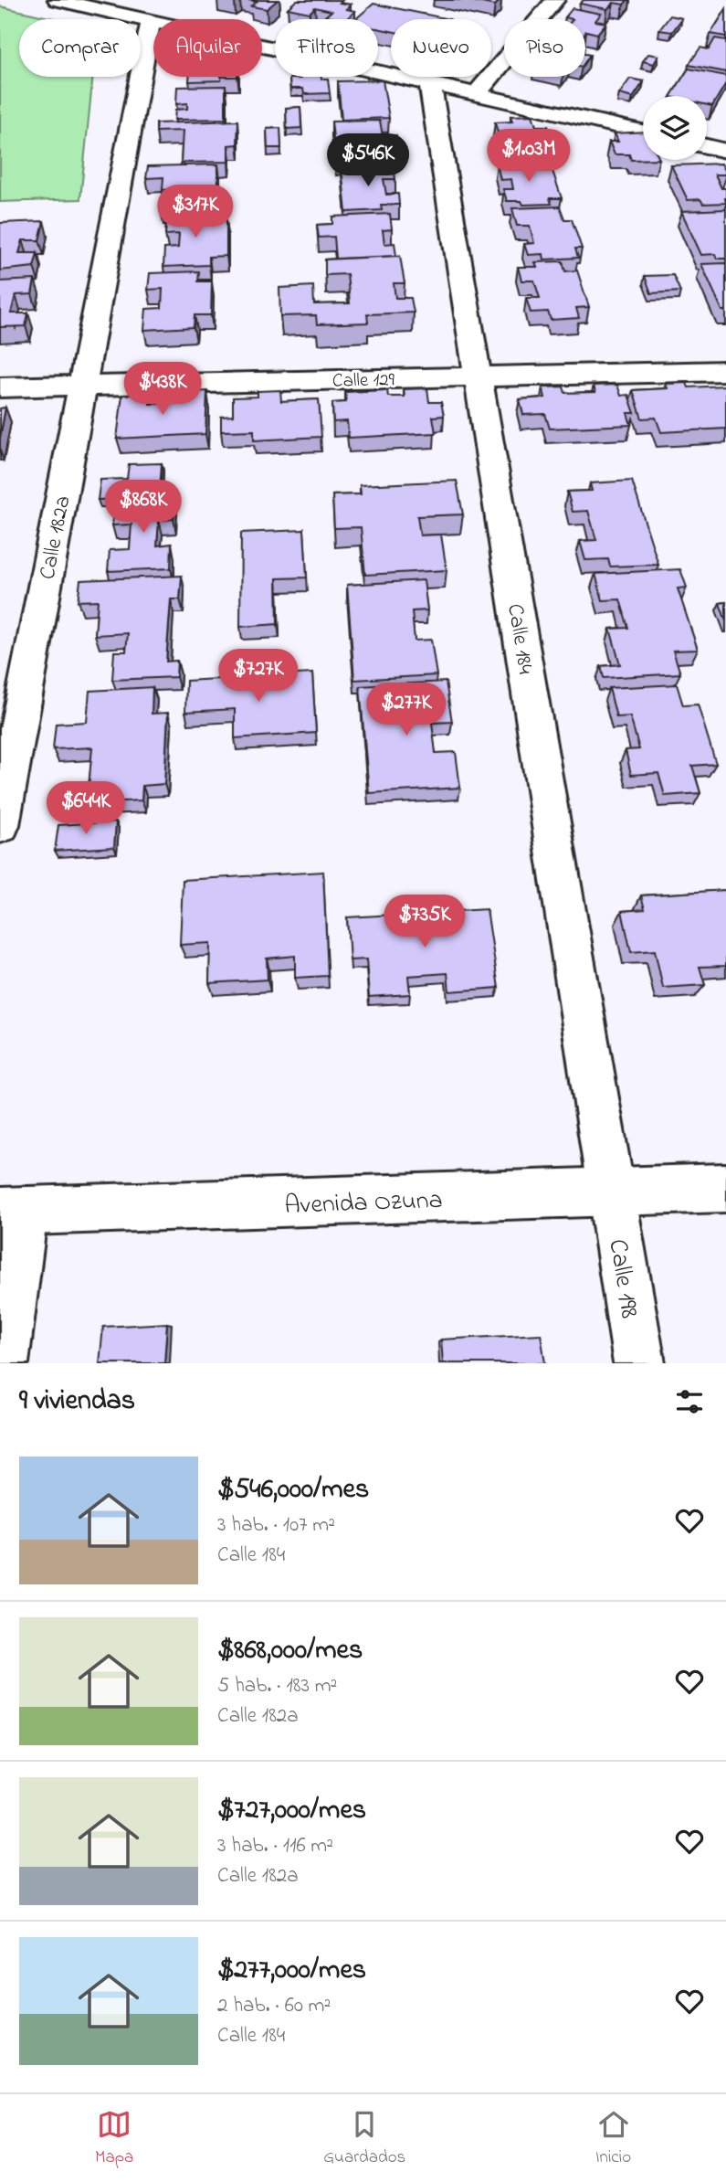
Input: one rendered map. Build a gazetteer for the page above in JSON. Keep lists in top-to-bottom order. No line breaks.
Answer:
{"streets":{"street":["Calle 129","Calle 182a","Calle 184","Avenida Ozuna","Calle 198"]},"crossings":[["Calle 129","Calle 182a"],["Calle 129","Calle 184"],["Calle 184","Avenida Ozuna"],["Calle 184","Calle 198"],["Avenida Ozuna","Calle 198"]],"page":{"chip":["Comprar","Alquilar","Filtros","Nuevo","Piso"],"price":["$1.03M","$546K","$317K","$438K","$868K","$727K","$277K","$644K","$735K"],"heading":"9 viviendas","list":[{"name":"$546,000/mes","note":"3 hab. · 107 m² · Calle 184"},{"name":"$868,000/mes","note":"5 hab. · 183 m² · Calle 182a"},{"name":"$727,000/mes","note":"3 hab. · 116 m² · Calle 182a"},{"name":"$277,000/mes","note":"2 hab. · 60 m² · Calle 184"}],"tabs":["Mapa","Guardados","Inicio"]}}
